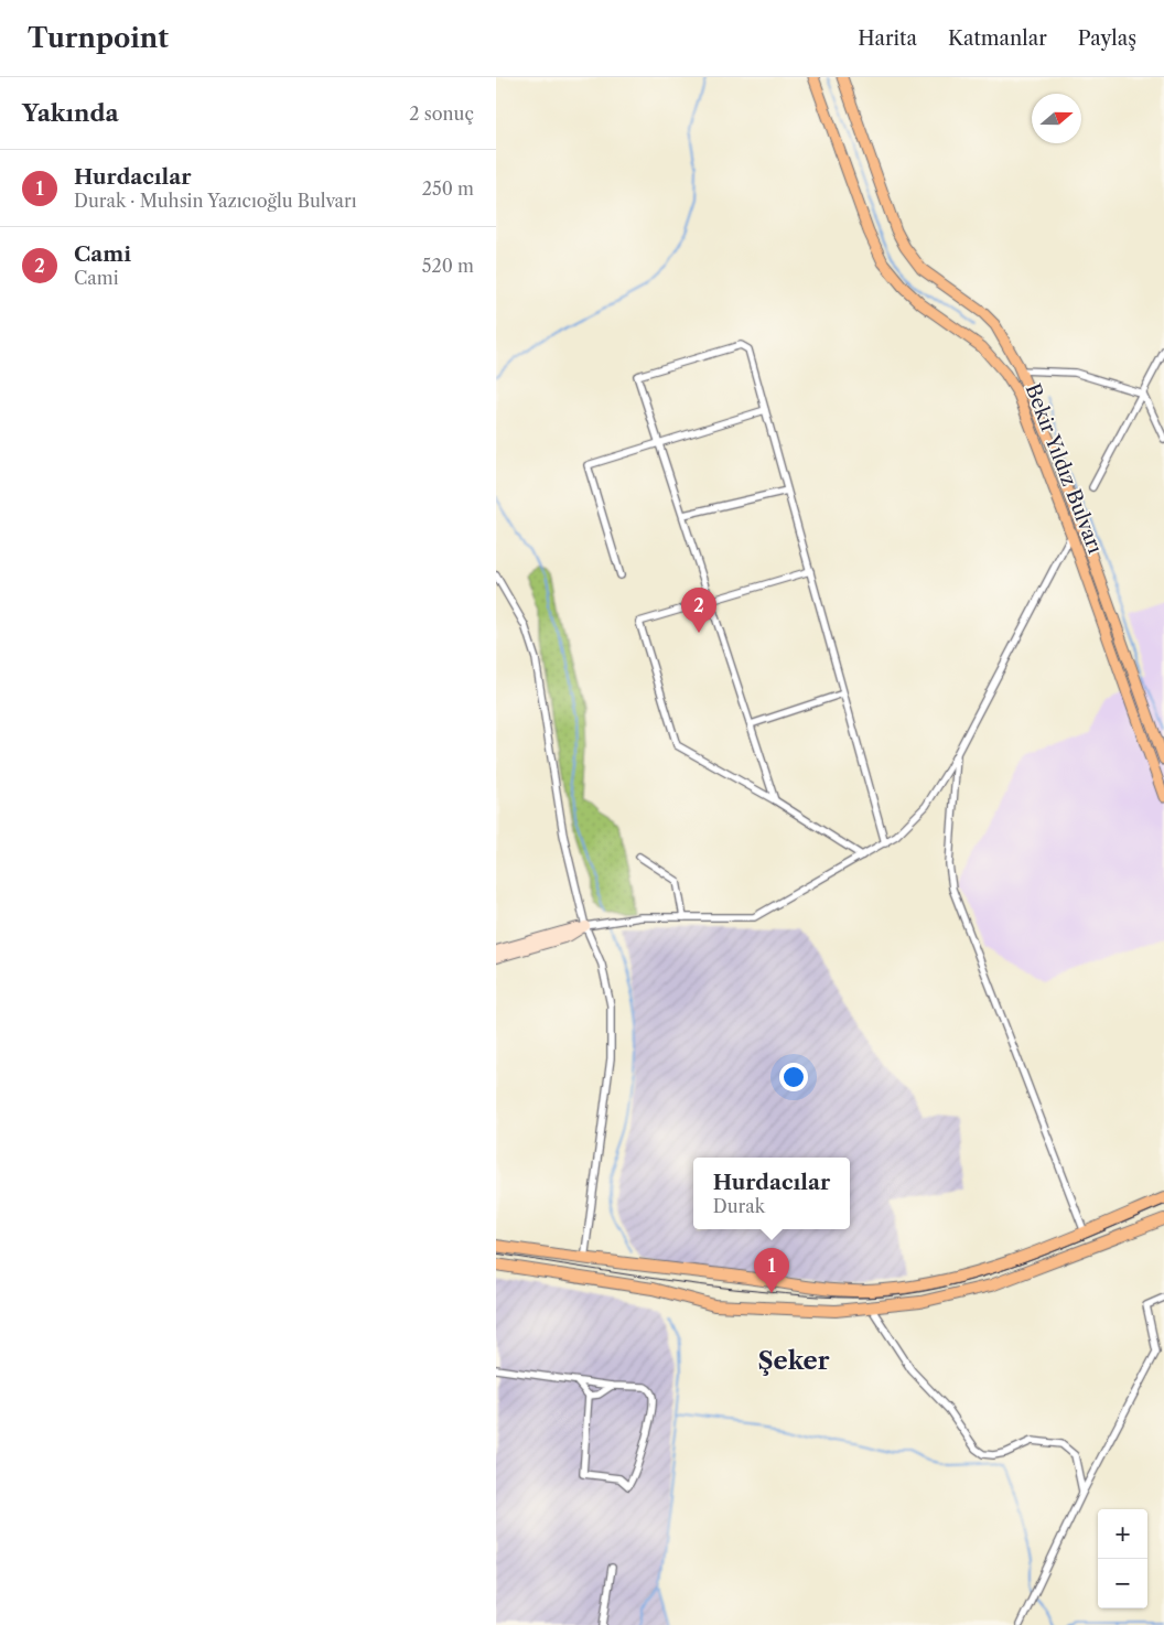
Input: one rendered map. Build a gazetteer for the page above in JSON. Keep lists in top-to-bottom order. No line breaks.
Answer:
{"streets":{"main road":["Bekir Yıldız Bulvarı"]},"districts":["Şeker"],"north":"right","page":{"header":"Turnpoint","nav":["Harita","Katmanlar","Paylaş"],"heading":["Yakında","2 sonuç"],"list":[{"mark":"1","name":"Hurdacılar","note":"Durak · Muhsin Yazıcıoğlu Bulvarı","value":"250 m"},{"mark":"2","name":"Cami","note":"Cami","value":"520 m"}],"pins":["2","1"],"popup":["Hurdacılar","Durak"],"map_buttons":["+","−"]}}
